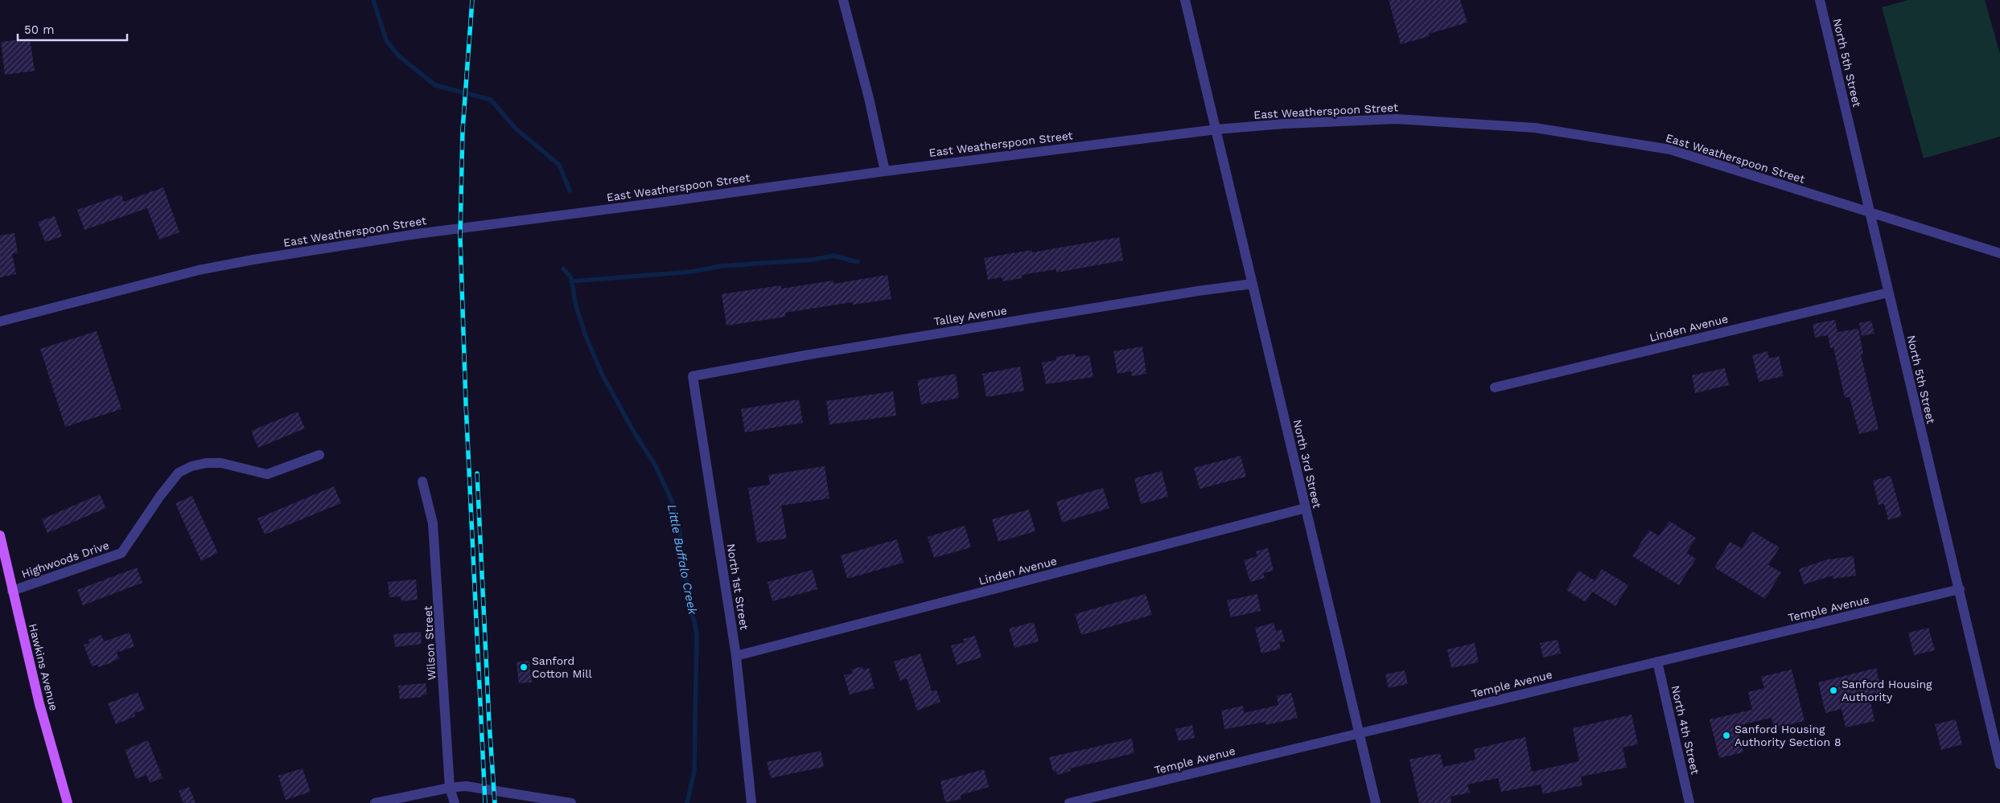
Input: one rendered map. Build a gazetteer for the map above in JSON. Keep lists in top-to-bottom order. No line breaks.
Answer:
{"streets":{"main road":["Hawkins Avenue"],"street":["North 5th Street","East Weatherspoon Street","Talley Avenue","Linden Avenue","North 3rd Street","Highwoods Drive","North 1st Street","Temple Avenue","Wilson Street","North 4th Street"]},"crossings":[["North 5th Street","East Weatherspoon Street"],["North 5th Street","Linden Avenue"],["North 5th Street","Temple Avenue"],["East Weatherspoon Street","North 3rd Street"],["Talley Avenue","North 3rd Street"],["Talley Avenue","North 1st Street"],["Linden Avenue","North 3rd Street"],["Linden Avenue","North 1st Street"],["North 3rd Street","Temple Avenue"],["Highwoods Drive","Hawkins Avenue"],["Temple Avenue","North 4th Street"]],"water":["Little Buffalo Creek"],"places":["Sanford Cotton Mill","Sanford Housing Authority","Sanford Housing Authority Section 8"],"scale_bar":"50 m"}
